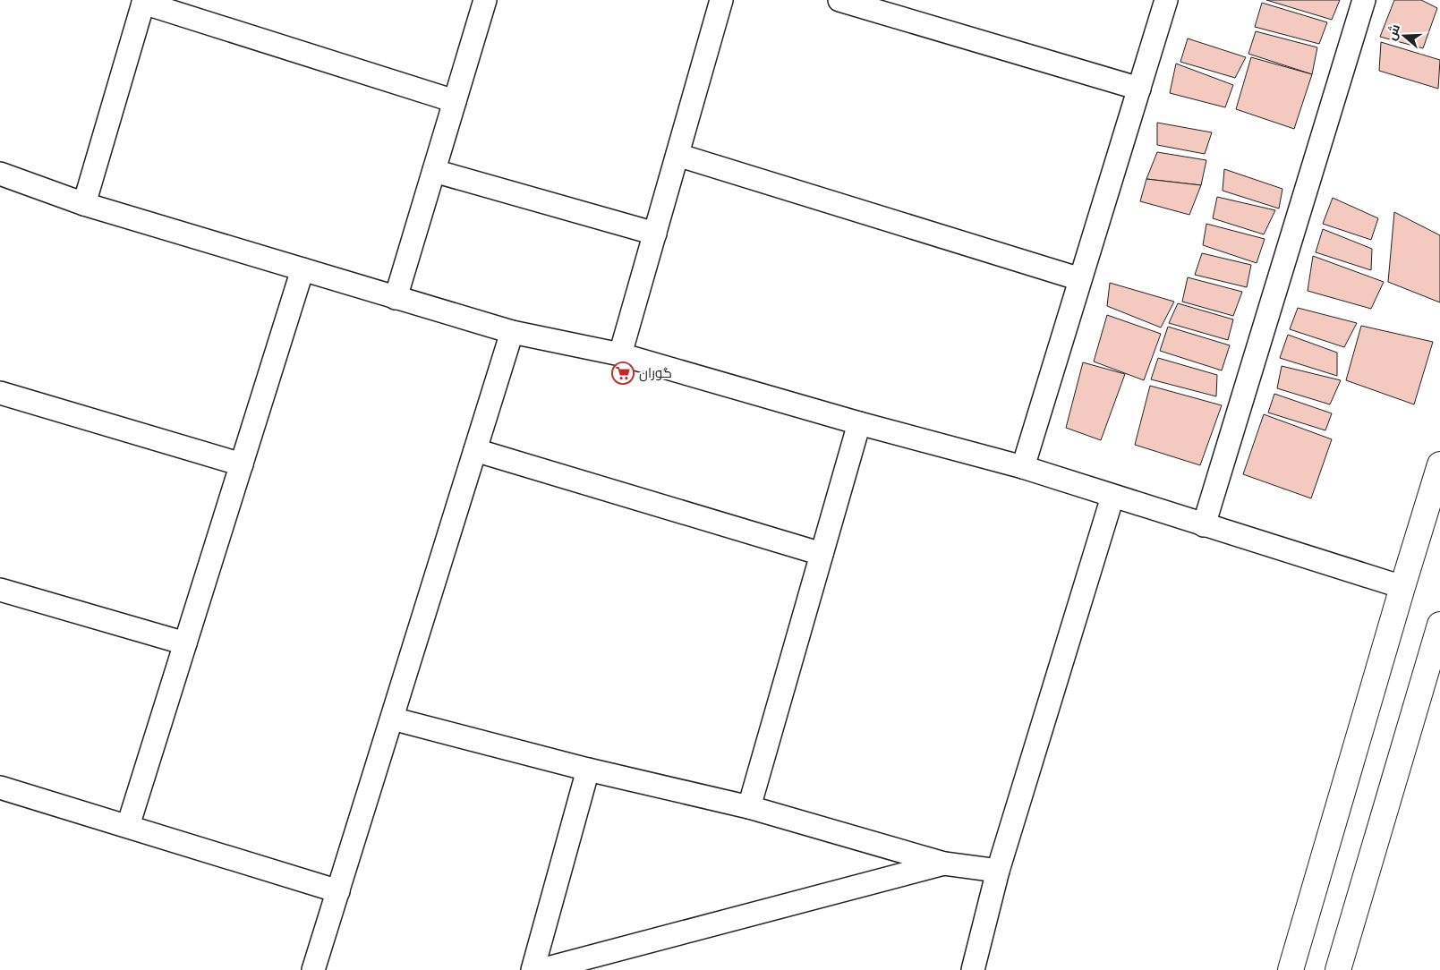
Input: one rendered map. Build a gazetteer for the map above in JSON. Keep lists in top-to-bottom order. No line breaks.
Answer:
{"places":{"supermarket":["گوران"]},"north":"left"}
